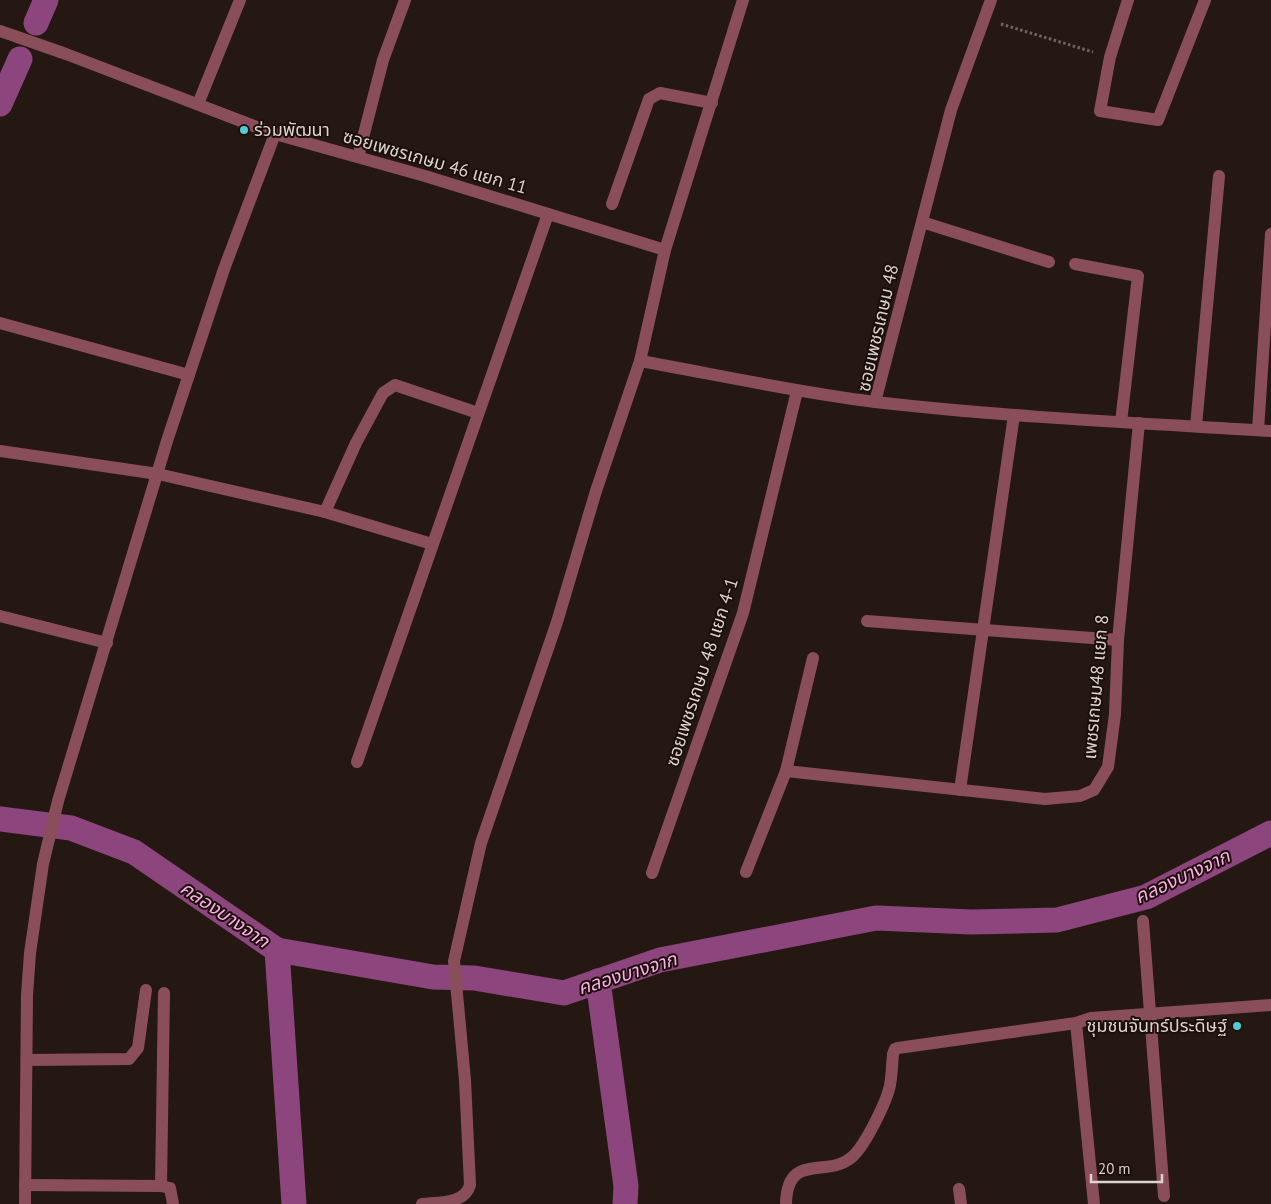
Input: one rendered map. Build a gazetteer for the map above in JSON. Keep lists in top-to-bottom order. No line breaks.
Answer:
{"streets":{"street":["ซอยเพชรเกษม 46 แยก 11","ซอยเพชรเกษม 48","ซอยเพชรเกษม 48 แยก 4-1","เพชรเกษม48 แยก 8"]},"crossings":[["ซอยเพชรเกษม 48","เพชรเกษม48 แยก 8"]],"water":["คลองบางจาก"],"places":["ร่วมพัฒนา","ชุมชนจันทร์ประดิษฐ์"],"scale_bar":"20 m"}
